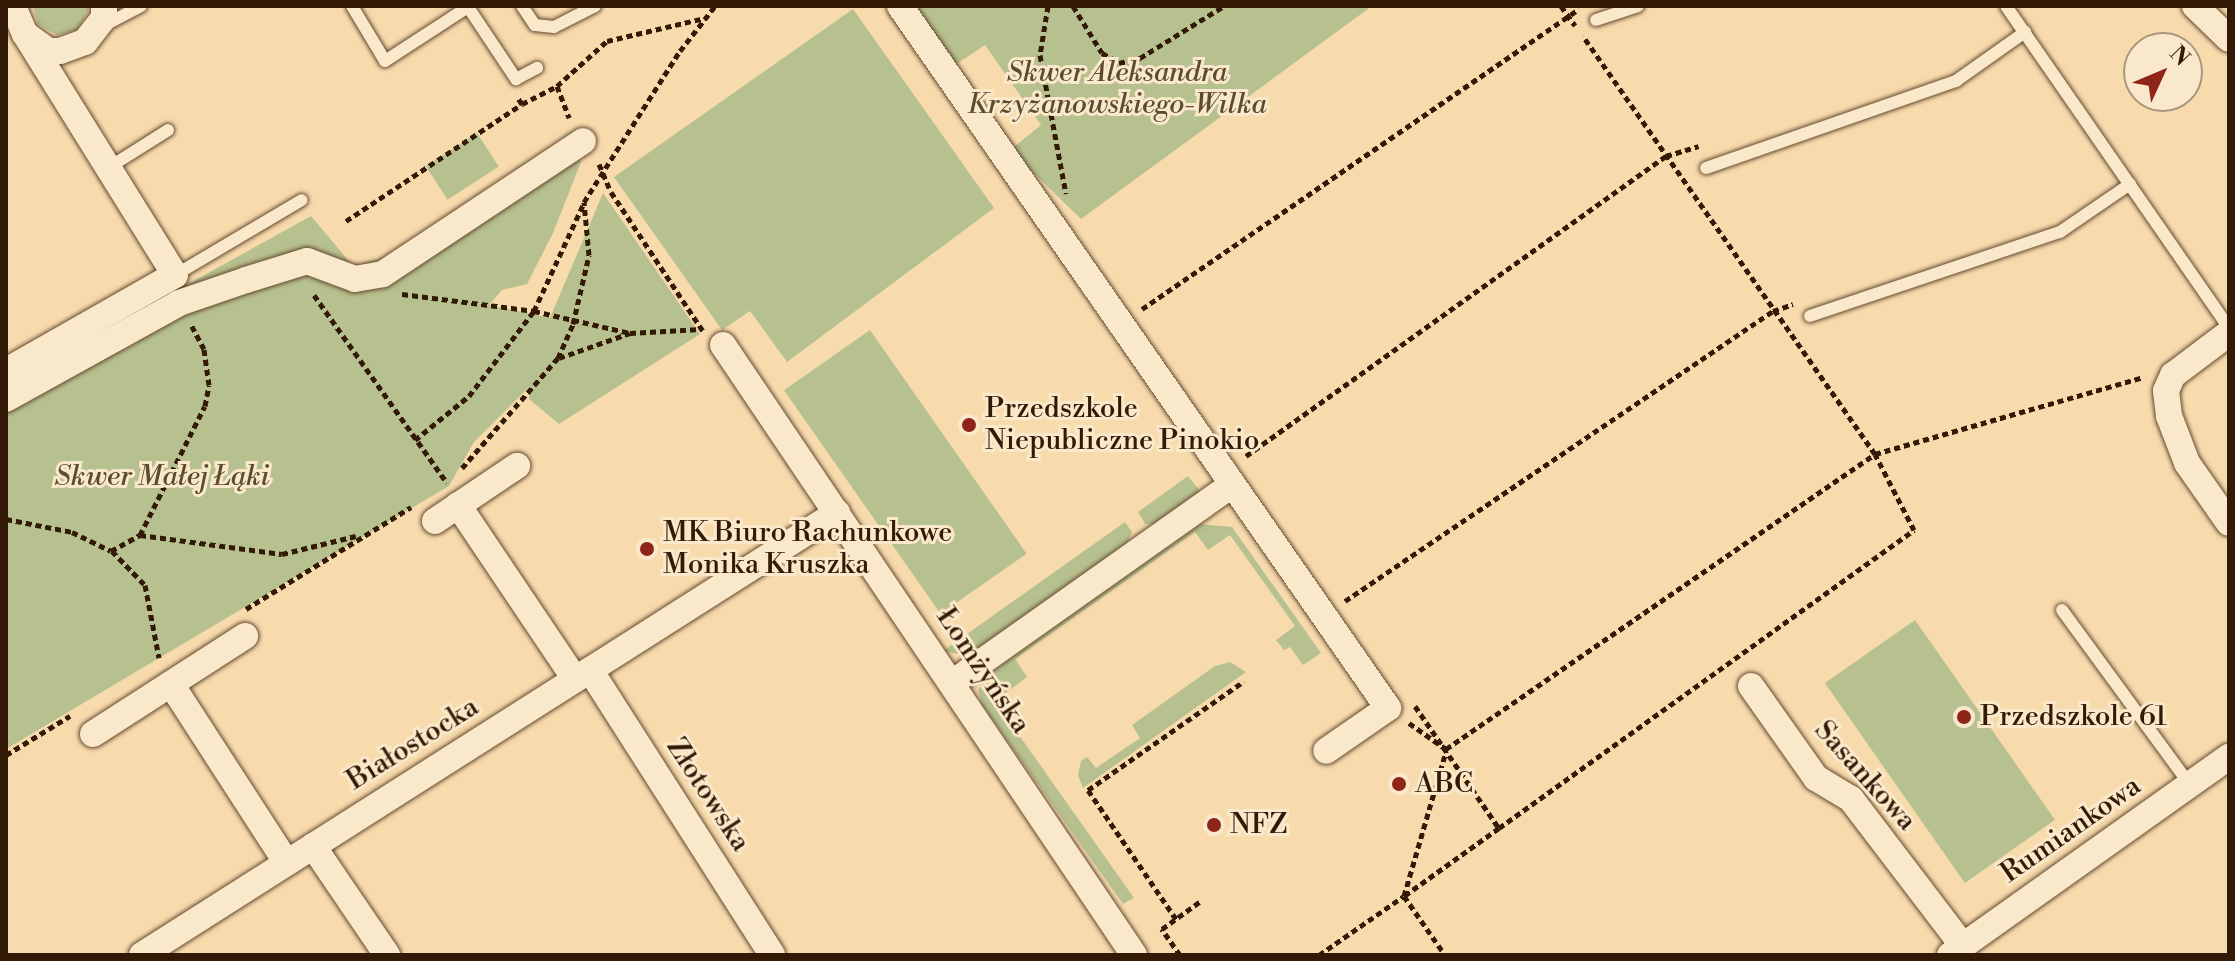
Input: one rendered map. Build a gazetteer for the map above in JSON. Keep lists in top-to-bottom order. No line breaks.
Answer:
{"streets":{"street":["Łomżyńska","Białostocka","Sasankowa","Złotowska","Rumiankowa"]},"crossings":[["Łomżyńska","Białostocka"],["Białostocka","Złotowska"],["Sasankowa","Rumiankowa"]],"parks":["Skwer Aleksandra Krzyżanowskiego-Wilka","Skwer Małej Łąki"],"places":["Przedszkole Niepubliczne Pinokio","MK Biuro Rachunkowe Monika Kruszka","Przedszkole 61","ABC","NFZ"],"north":"top right"}
